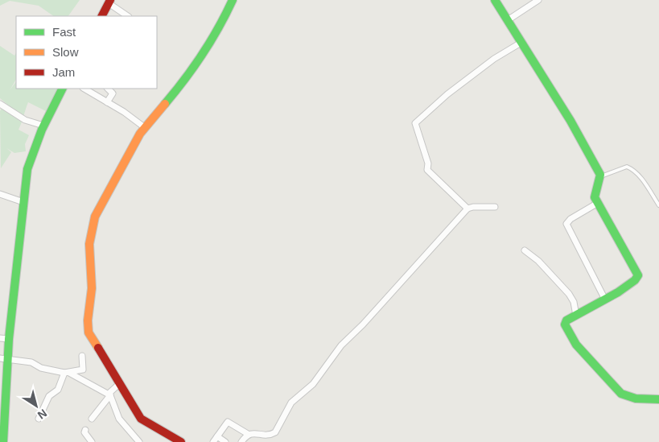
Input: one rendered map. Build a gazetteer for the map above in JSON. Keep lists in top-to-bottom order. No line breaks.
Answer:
{"legend":["Fast","Slow","Jam"],"north":"bottom right"}
